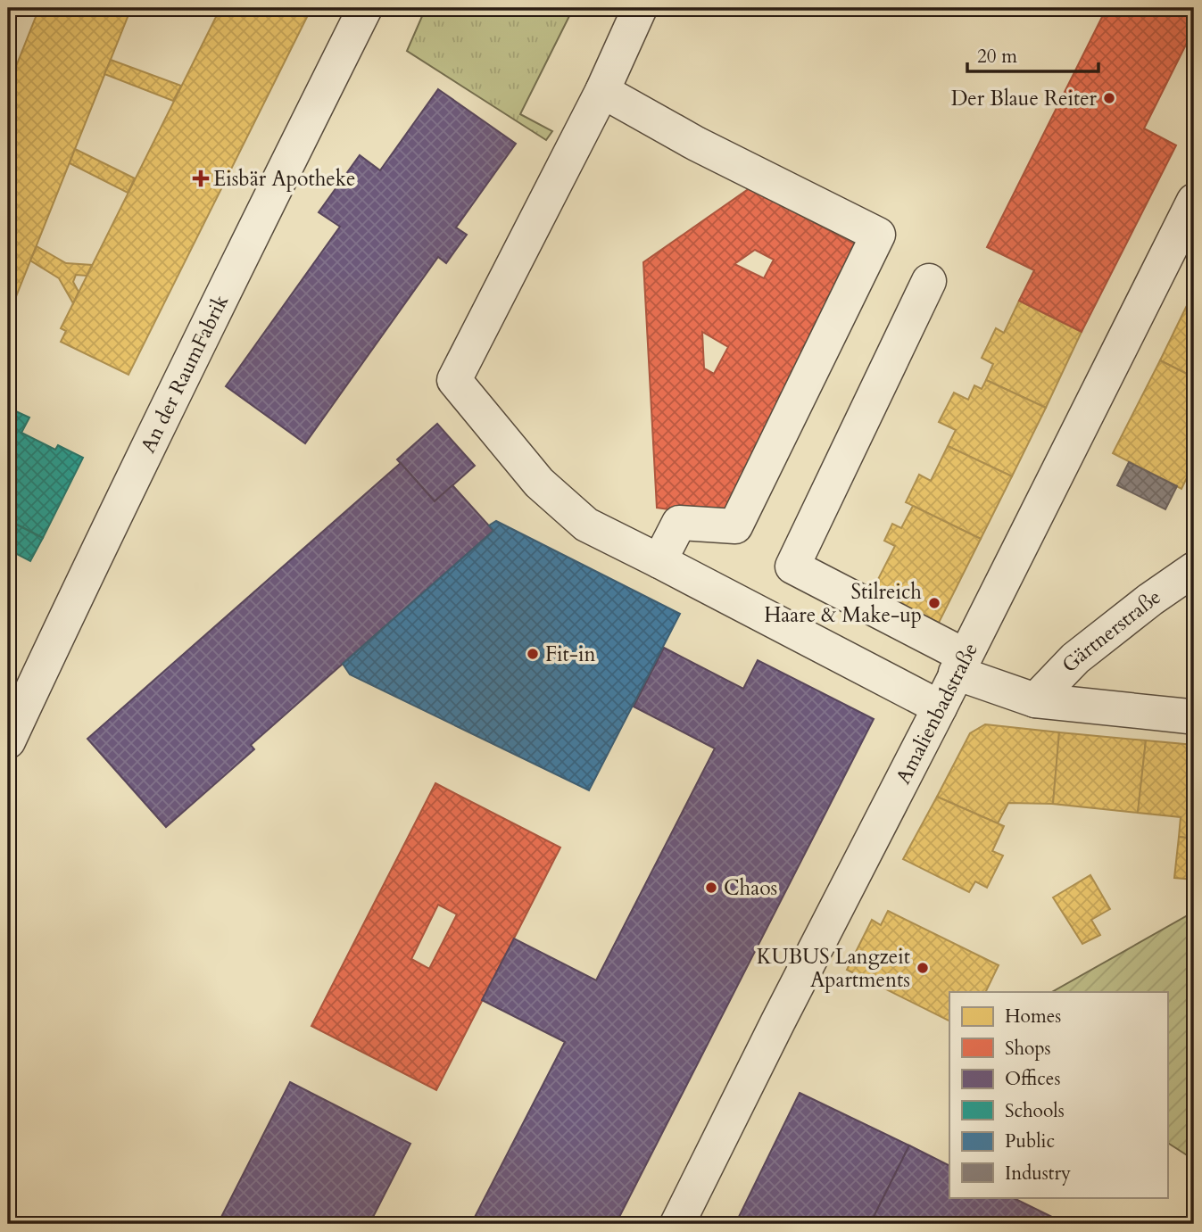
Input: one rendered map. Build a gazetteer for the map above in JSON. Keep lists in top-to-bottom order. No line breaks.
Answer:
{"streets":{"street":["An der RaumFabrik","Gärtnerstraße","Amalienbadstraße"]},"crossings":[["Gärtnerstraße","Amalienbadstraße"]],"places":{"other":["Der Blaue Reiter","Stilreich Haare & Make-up","Fit-in","Chaos","KUBUS Langzeit Apartments"],"health":["Eisbär Apotheke"]},"legend":["Homes","Shops","Offices","Schools","Public","Industry"],"scale_bar":"20 m"}
